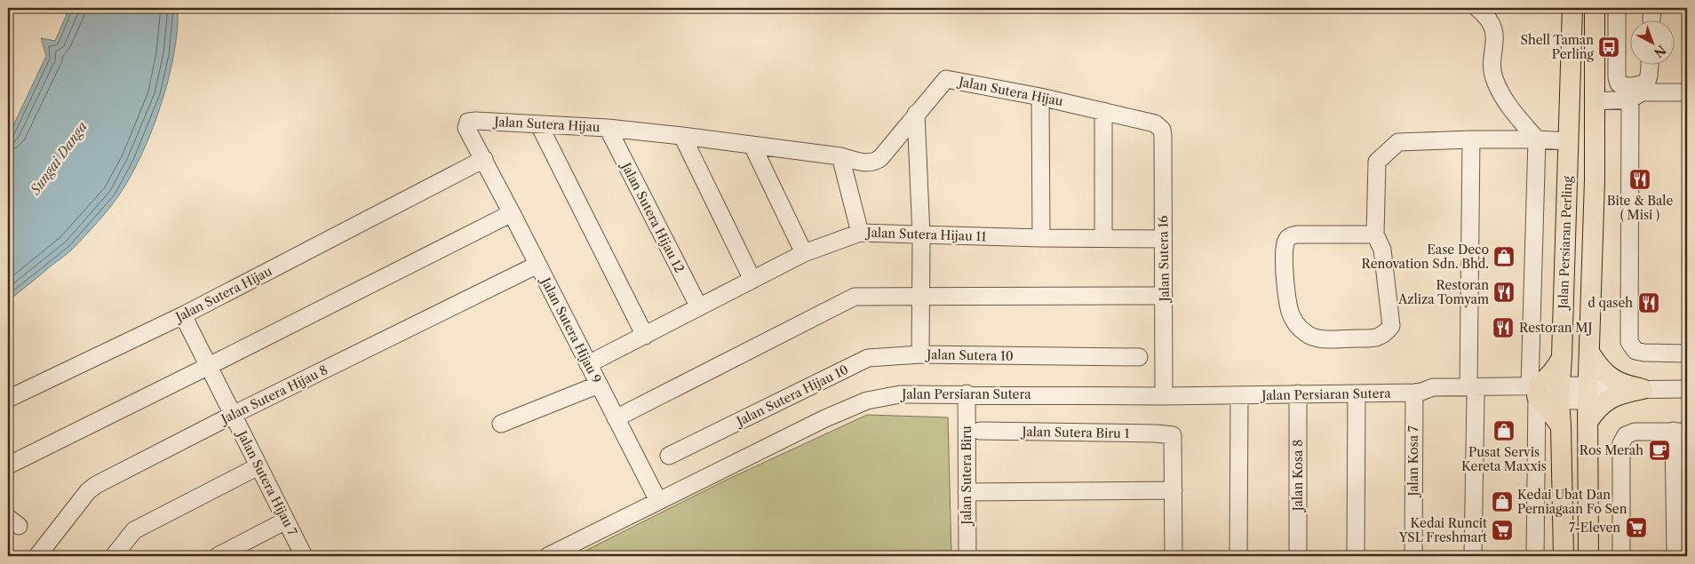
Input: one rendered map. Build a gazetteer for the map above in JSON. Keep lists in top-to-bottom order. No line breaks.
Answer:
{"streets":{"main road":["Jalan Persiaran Perling"],"street":["Jalan Sutera Hijau","Jalan Sutera Hijau 12","Jalan Sutera Hijau 11","Jalan Sutera 16","Jalan Sutera Hijau 9","Jalan Sutera 10","Jalan Sutera Hijau 8","Jalan Persiaran Sutera","Jalan Sutera Hijau 10","Jalan Sutera Biru 1","Jalan Kosa 7","Jalan Sutera Biru","Jalan Kosa 8","Jalan Sutera Hijau 7"]},"crossings":[["Jalan Sutera Hijau","Jalan Sutera Hijau 12"],["Jalan Sutera Hijau","Jalan Sutera 16"],["Jalan Sutera Hijau","Jalan Sutera Hijau 9"],["Jalan Sutera Hijau","Jalan Sutera 10"],["Jalan Sutera Hijau","Jalan Sutera Hijau 7"],["Jalan Sutera Hijau 12","Jalan Sutera Hijau 11"],["Jalan Sutera Hijau 11","Jalan Sutera 16"],["Jalan Sutera Hijau 11","Jalan Sutera Hijau 9"],["Jalan Sutera Hijau 11","Jalan Sutera 10"],["Jalan Persiaran Perling","Jalan Persiaran Sutera"],["Jalan Sutera 16","Jalan Persiaran Sutera"],["Jalan Sutera Hijau 9","Jalan Sutera Hijau 8"],["Jalan Sutera Hijau 9","Jalan Persiaran Sutera"],["Jalan Sutera 10","Jalan Sutera Hijau 10"],["Jalan Sutera Hijau 8","Jalan Sutera Hijau 7"],["Jalan Persiaran Sutera","Jalan Kosa 7"],["Jalan Persiaran Sutera","Jalan Sutera Biru"],["Jalan Persiaran Sutera","Jalan Kosa 8"]],"water":["Sungai Danga"],"places":{"bus stop":["Shell Taman Perling"],"restaurant":["Bite & Bale ( Misi )","Restoran Azliza Tomyam","d qaseh","Restoran MJ"],"shop":["Ease Deco Renovation Sdn. Bhd.","Pusat Servis Kereta Maxxis","Kedai Ubat Dan Perniagaan Fo Sen"],"cafe":["Ros Merah"],"supermarket":["7-Eleven","Kedai Runcit YSL Freshmart"]},"north":"bottom right"}
